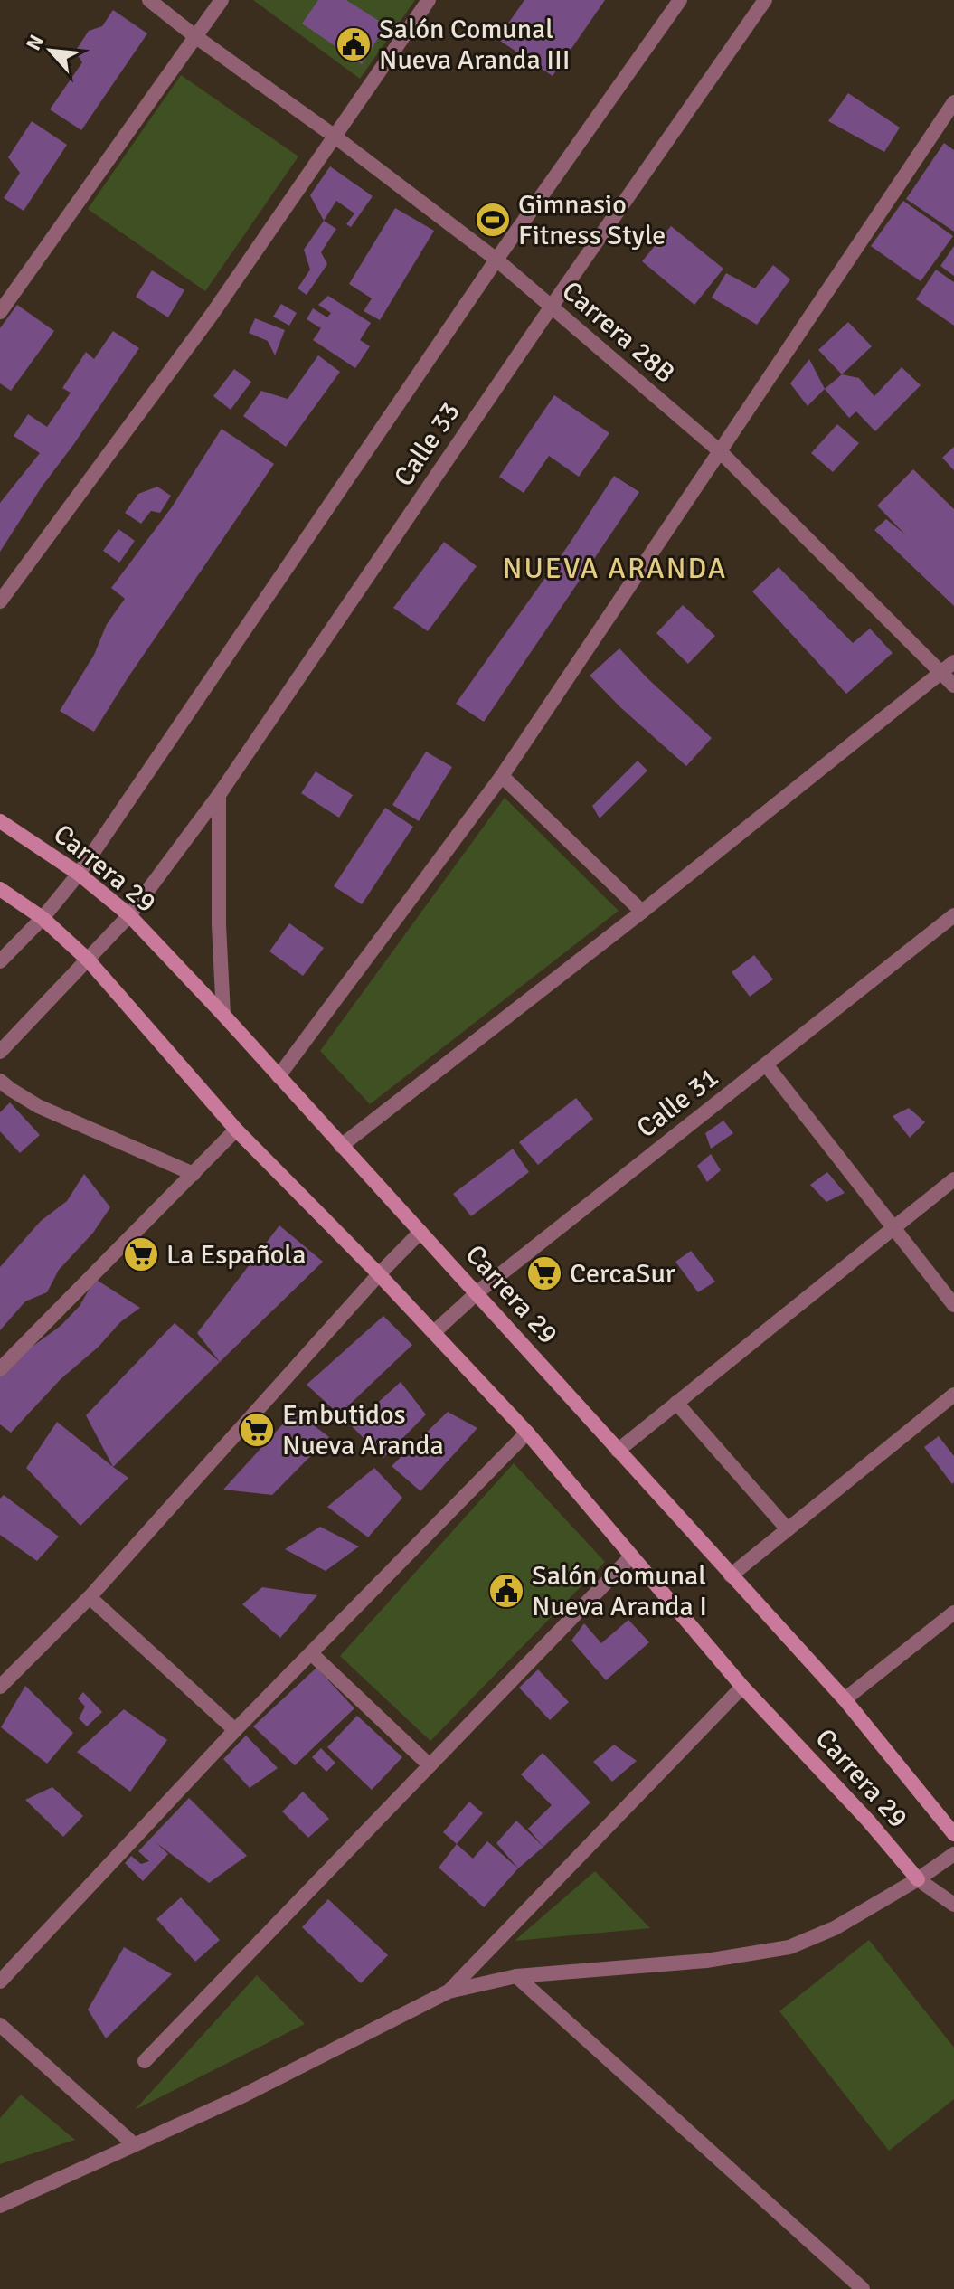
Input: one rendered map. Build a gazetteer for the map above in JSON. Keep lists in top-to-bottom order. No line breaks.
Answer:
{"streets":{"street":["Carrera 28B","Calle 33","Carrera 29","Calle 31"]},"crossings":[["Carrera 28B","Calle 33"],["Calle 33","Carrera 29"],["Carrera 29","Calle 31"]],"districts":["NUEVA ARANDA"],"places":{"public building":["Salón Comunal Nueva Aranda III","Salón Comunal Nueva Aranda I"],"sports":["Gimnasio Fitness Style"],"supermarket":["La Española","CercaSur","Embutidos Nueva Aranda"]},"north":"top left"}
